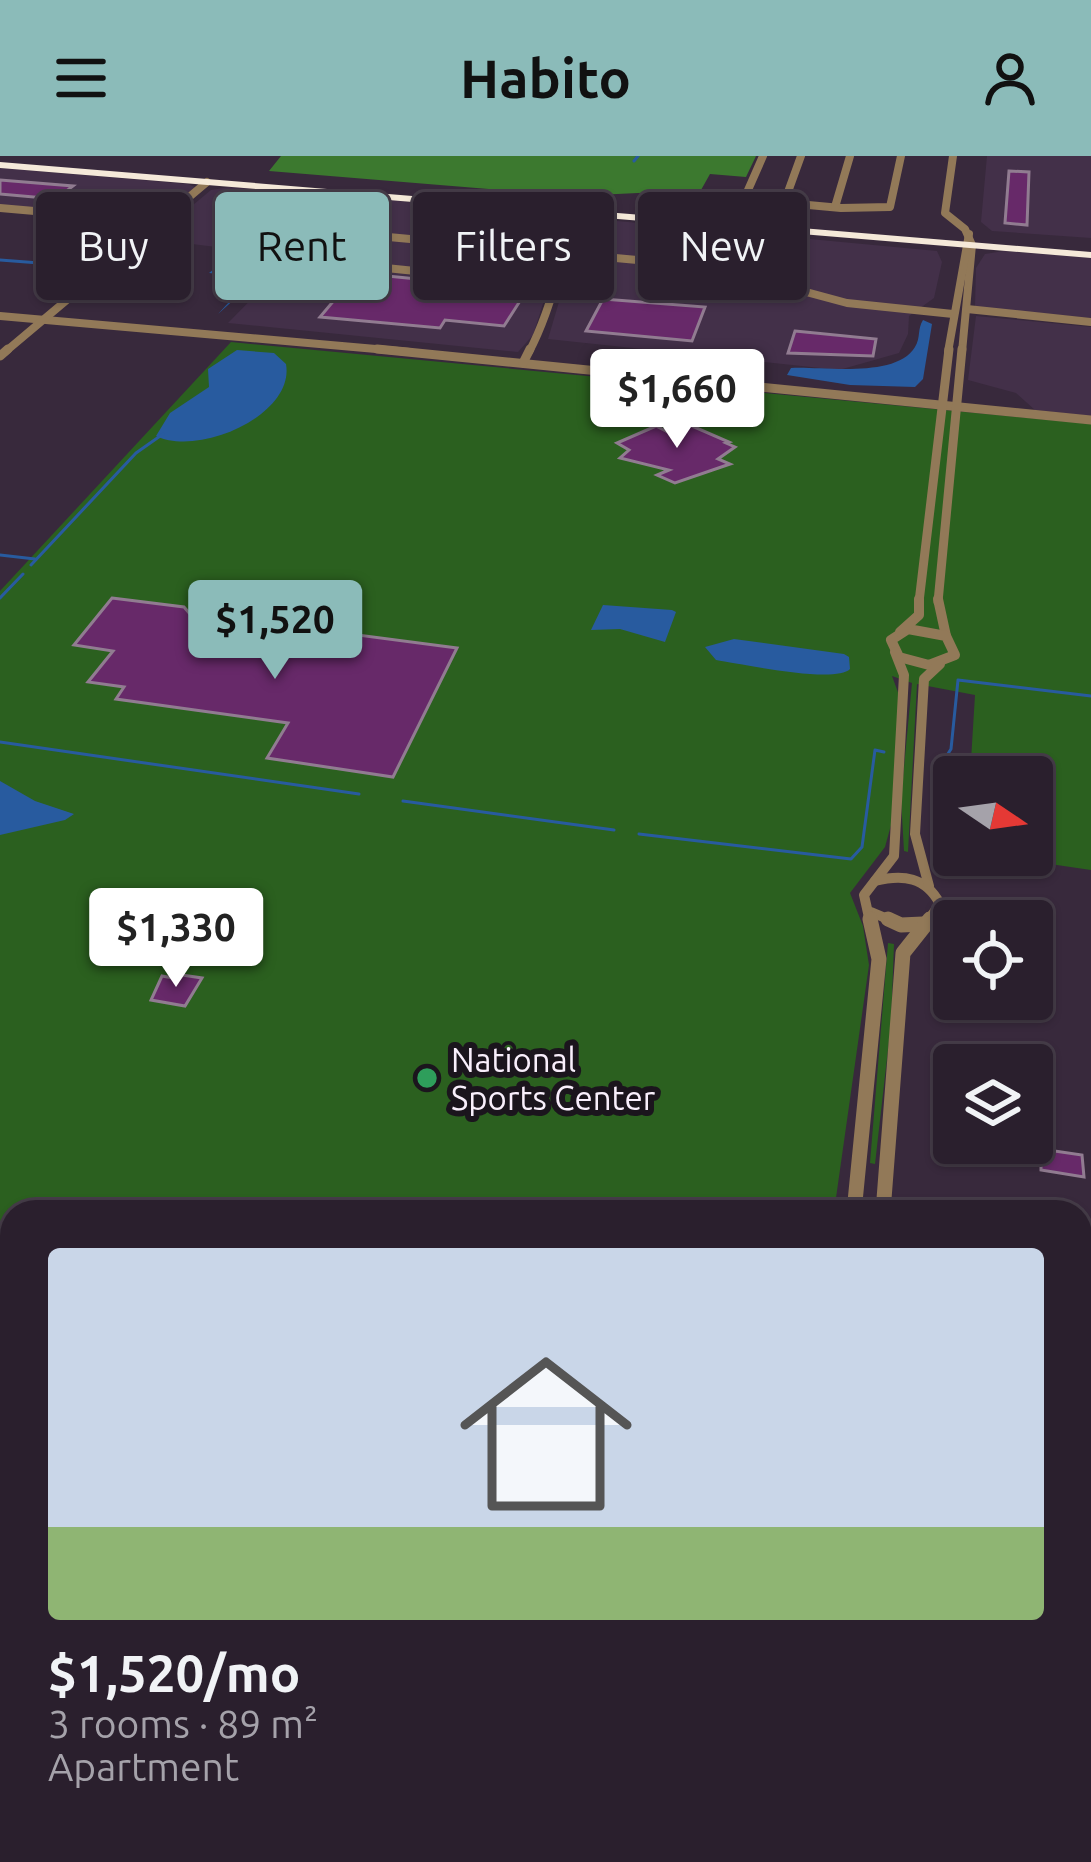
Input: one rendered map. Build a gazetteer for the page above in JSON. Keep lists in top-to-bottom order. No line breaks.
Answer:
{"places":["National Sports Center"],"north":"right","page":{"header":"Habito","chip":["Buy","Rent","Filters","New"],"price":["$1,660","$1,520","$1,330"],"list":[{"name":"$1,520/mo","note":"3 rooms · 89 m² · Apartment"}]}}
